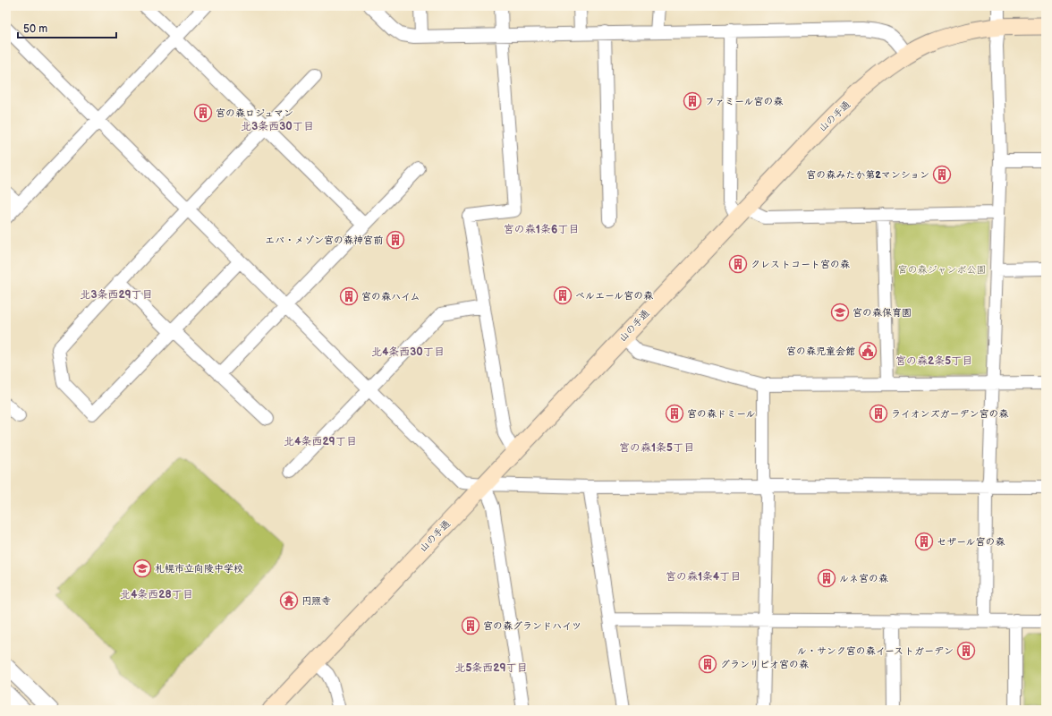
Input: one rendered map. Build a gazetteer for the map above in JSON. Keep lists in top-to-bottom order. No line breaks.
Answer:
{"streets":{"main road":["山の手通"]},"districts":["北3条西30丁目","宮の森1条6丁目","北3条西29丁目","北4条西30丁目","宮の森2条5丁目","北4条西29丁目","宮の森1条5丁目","宮の森1条4丁目","北4条西28丁目","北5条西29丁目"],"parks":["宮の森ジャンボ公園"],"places":{"building":["ファミール宮の森","宮の森ロジュマン","宮の森みたか第2マンション","エバ・メゾン宮の森神宮前","クレストコート宮の森","ベルエール宮の森","宮の森ハイム","宮の森ドミール","ライオンズガーデン宮の森","セザール宮の森","ルネ宮の森","宮の森グランドハイツ","ル・サンク宮の森イーストガーデン","グランリビオ宮の森"],"school or university":["宮の森保育園","札幌市立向陵中学校"],"public building":["宮の森児童会館"],"temple":["円照寺"]},"scale_bar":"50 m"}
